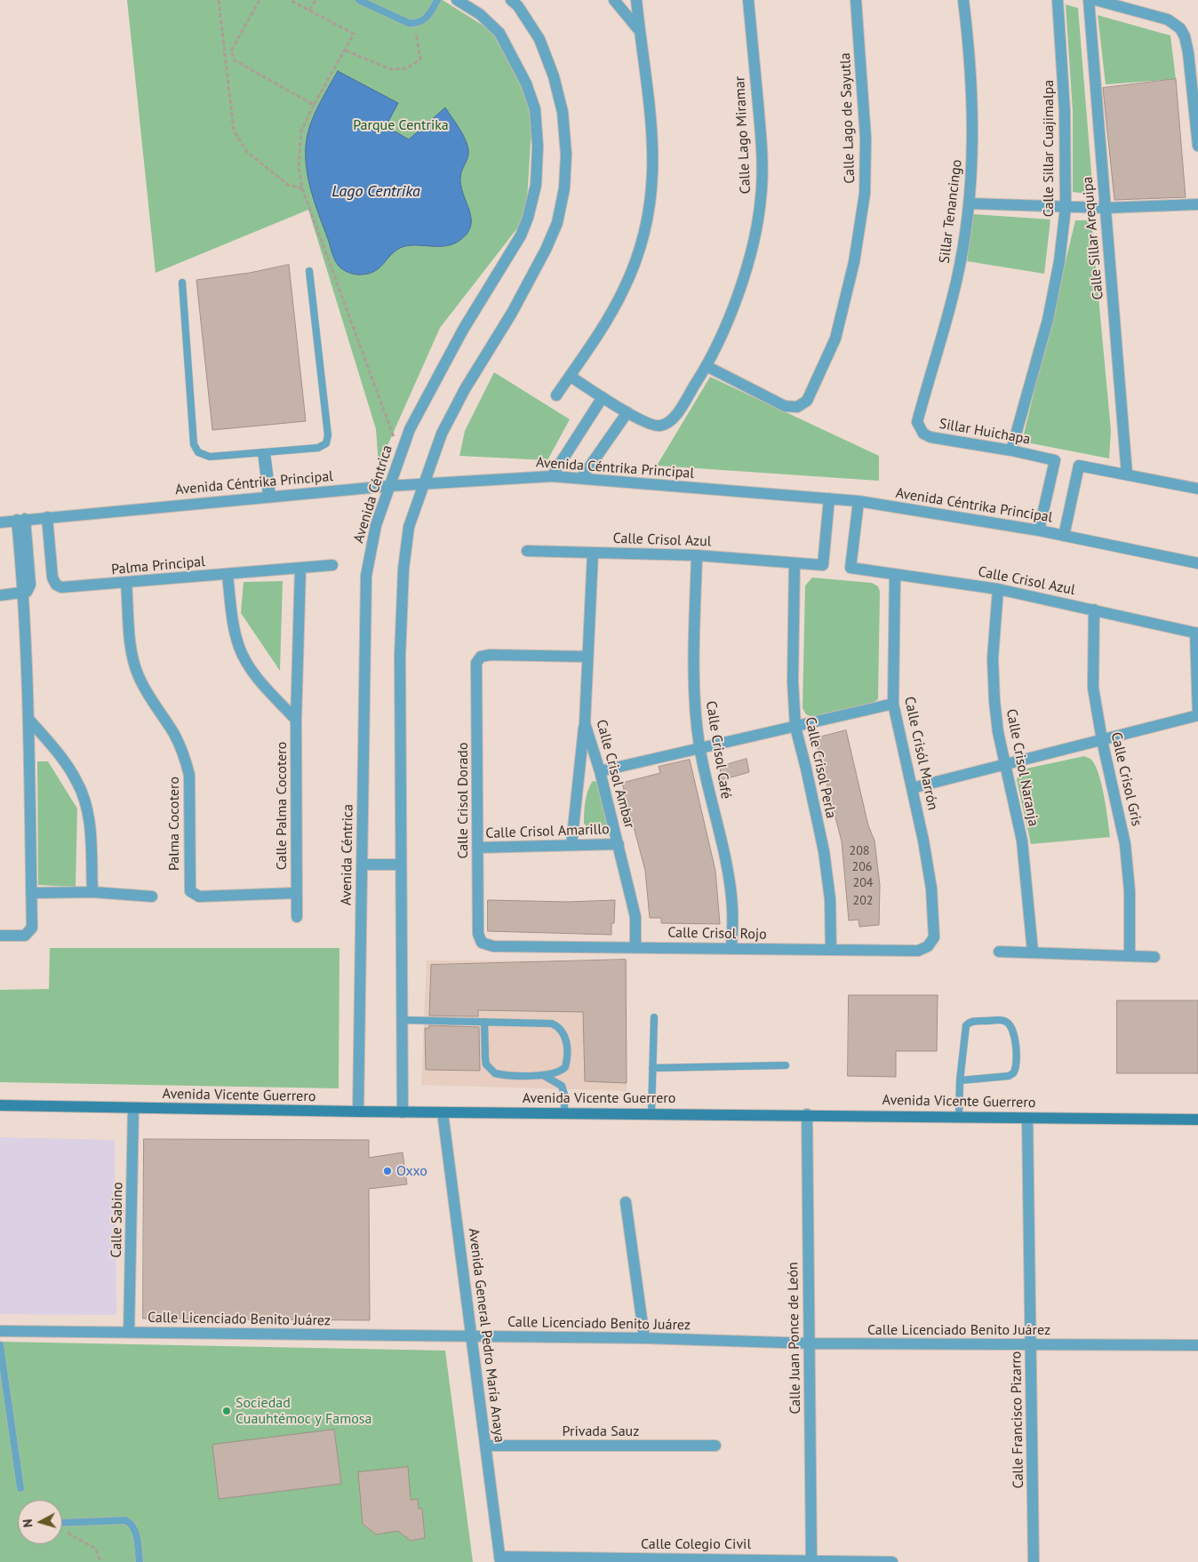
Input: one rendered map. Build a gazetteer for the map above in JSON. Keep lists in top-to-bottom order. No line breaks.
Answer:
{"streets":{"main road":["Avenida Vicente Guerrero"],"street":["Calle Lago de Sayutla","Calle Lago Miramar","Calle Sillar Cuajimalpa","Sillar Tenancingo","Calle Sillar Arequipa","Sillar Huichapa","Avenida Céntrika Principal","Avenida Céntrica","Calle Crisol Azul","Palma Principal","Calle Crisol Café","Calle Crisól Marrón","Calle Crisol Perla","Calle Crisol Naranja","Calle Crisol Ambar","Calle Crisol Gris","Calle Crisol Dorado","Calle Palma Cocotero","Palma Cocotero","Calle Crisol Amarillo","Calle Crisol Rojo","Calle Sabino","Calle Licenciado Benito Juárez","Avenida General Pedro María Anaya","Calle Juan Ponce de León","Calle Francisco Pizarro","Privada Sauz","Calle Colegio Civil"]},"crossings":[["Calle Lago de Sayutla","Calle Lago Miramar"],["Calle Sillar Cuajimalpa","Sillar Huichapa"],["Sillar Tenancingo","Sillar Huichapa"],["Sillar Huichapa","Avenida Céntrika Principal"],["Avenida Céntrika Principal","Avenida Céntrica"],["Avenida Céntrika Principal","Calle Crisol Azul"],["Avenida Céntrika Principal","Palma Principal"],["Avenida Céntrica","Avenida Vicente Guerrero"],["Calle Crisol Azul","Calle Crisol Café"],["Calle Crisol Azul","Calle Crisól Marrón"],["Calle Crisol Azul","Calle Crisol Perla"],["Calle Crisol Azul","Calle Crisol Naranja"],["Calle Crisol Azul","Calle Crisol Ambar"],["Calle Crisol Azul","Calle Crisol Gris"],["Palma Principal","Calle Palma Cocotero"],["Palma Principal","Palma Cocotero"],["Calle Crisol Café","Calle Crisol Rojo"],["Calle Crisól Marrón","Calle Crisol Rojo"],["Calle Crisol Perla","Calle Crisol Rojo"],["Calle Crisol Ambar","Calle Crisol Dorado"],["Calle Crisol Ambar","Calle Crisol Amarillo"],["Calle Crisol Ambar","Calle Crisol Rojo"],["Calle Crisol Dorado","Calle Crisol Amarillo"],["Calle Crisol Dorado","Calle Crisol Rojo"],["Calle Palma Cocotero","Palma Cocotero"],["Avenida Vicente Guerrero","Calle Sabino"],["Avenida Vicente Guerrero","Avenida General Pedro María Anaya"],["Avenida Vicente Guerrero","Calle Juan Ponce de León"],["Avenida Vicente Guerrero","Calle Francisco Pizarro"],["Calle Sabino","Calle Licenciado Benito Juárez"],["Calle Licenciado Benito Juárez","Avenida General Pedro María Anaya"],["Calle Licenciado Benito Juárez","Calle Juan Ponce de León"],["Calle Licenciado Benito Juárez","Calle Francisco Pizarro"],["Avenida General Pedro María Anaya","Privada Sauz"],["Avenida General Pedro María Anaya","Calle Colegio Civil"],["Calle Juan Ponce de León","Calle Colegio Civil"]],"water":["Lago Centrika"],"parks":["Parque Centrika"],"places":["Oxxo","Sociedad Cuauhtémoc y Famosa"],"house_numbers":["208","206","204","202"],"north":"left"}
